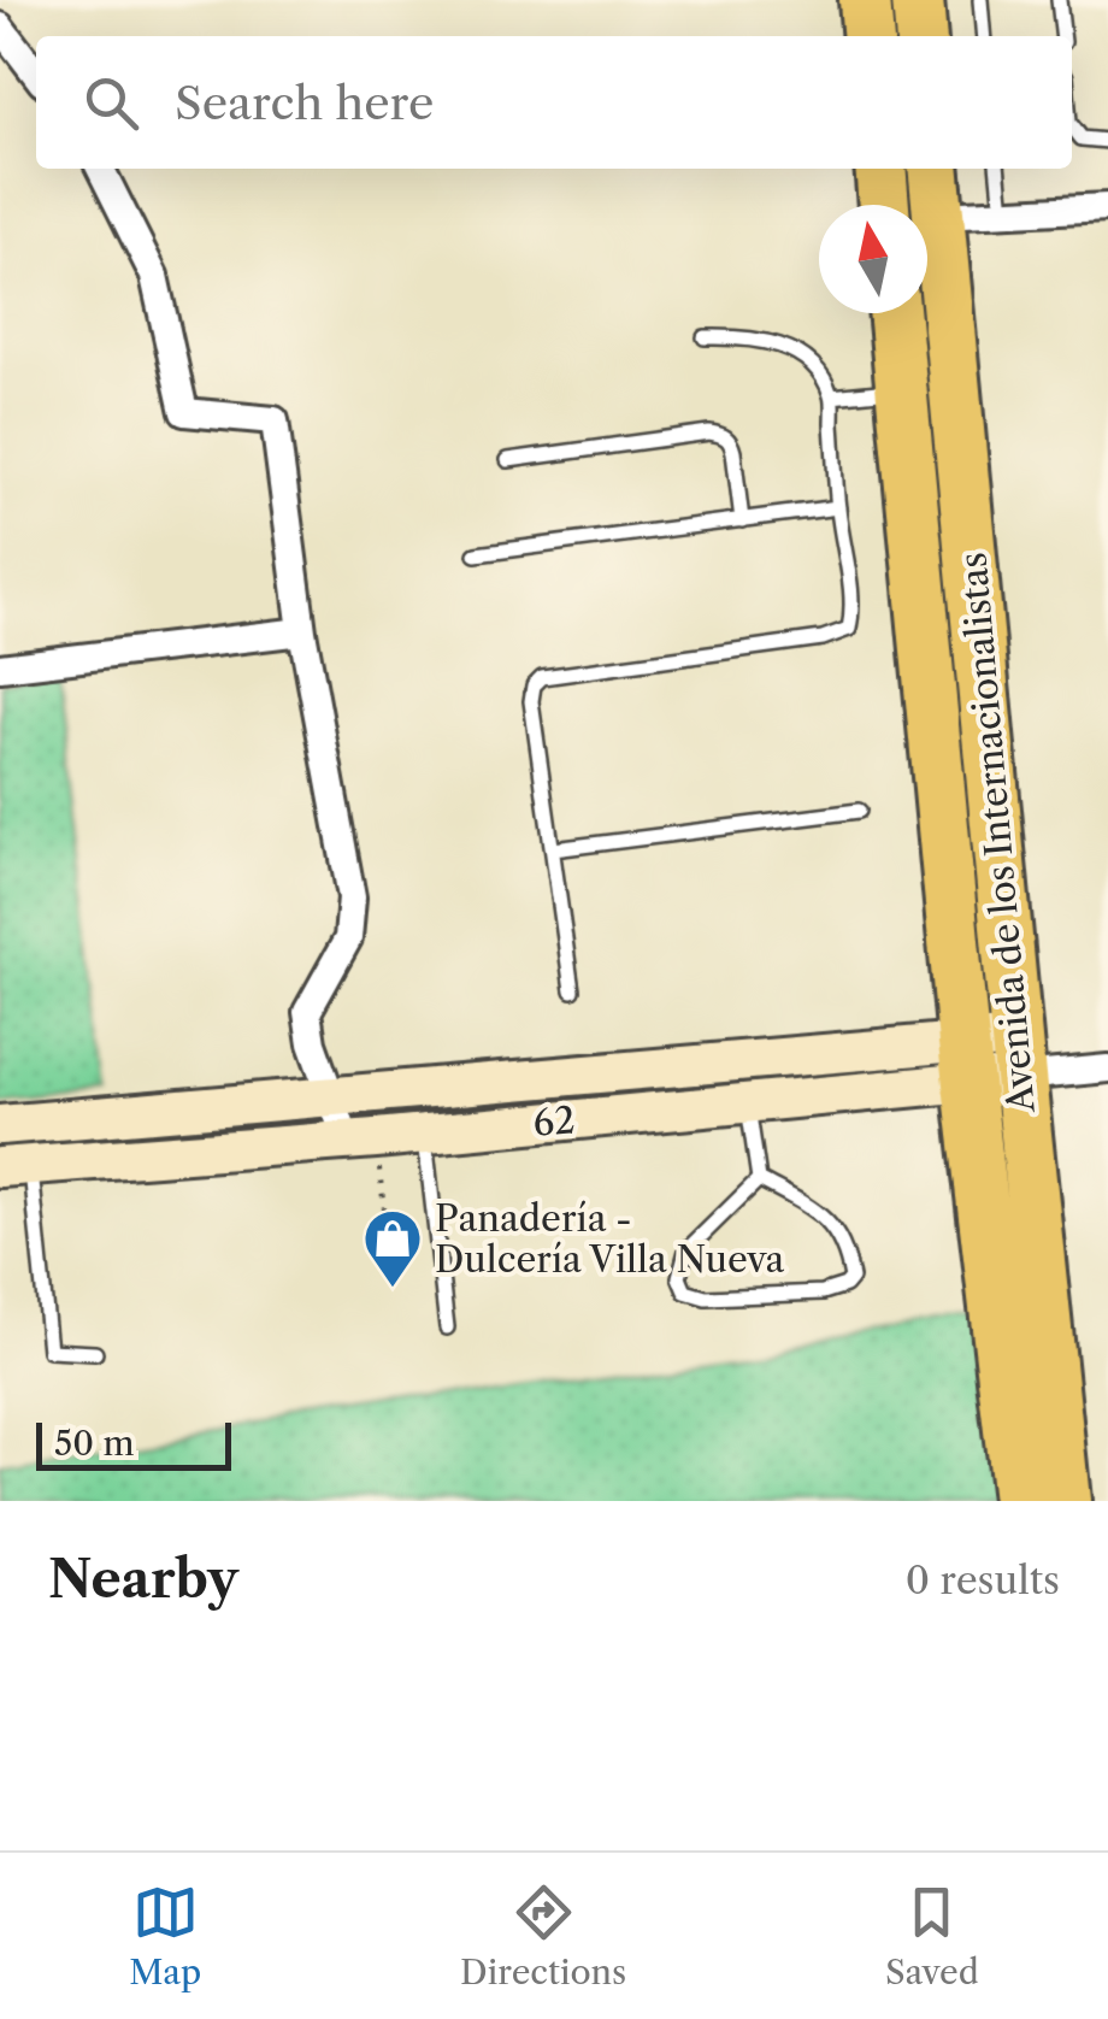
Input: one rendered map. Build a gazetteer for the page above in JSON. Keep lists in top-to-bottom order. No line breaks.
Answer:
{"streets":{"highway":["Avenida de los Internacionalistas"],"street":["62"]},"crossings":[["Avenida de los Internacionalistas","62"]],"places":{"shop":["Panadería - Dulcería Villa Nueva"]},"scale_bar":"50 m","north":"top","page":{"search":"Search here","scale":"50 m","heading":["Nearby","0 results"],"nav":["Map","Directions","Saved"]}}
